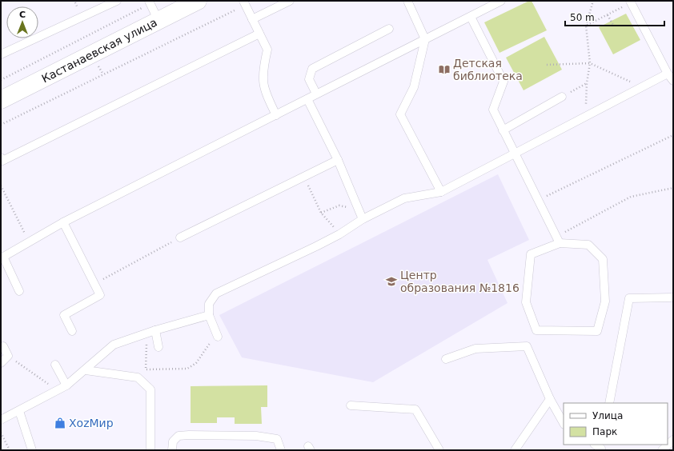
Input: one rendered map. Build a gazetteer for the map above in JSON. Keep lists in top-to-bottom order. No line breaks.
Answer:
{"streets":{"street":["Кастанаевская улица"]},"places":{"library":["Детская библиотека"],"school or university":["Центр образования №1816"],"shop":["XozМир"]},"legend":["Улица","Парк"],"scale_bar":"50 m","north":"top"}
